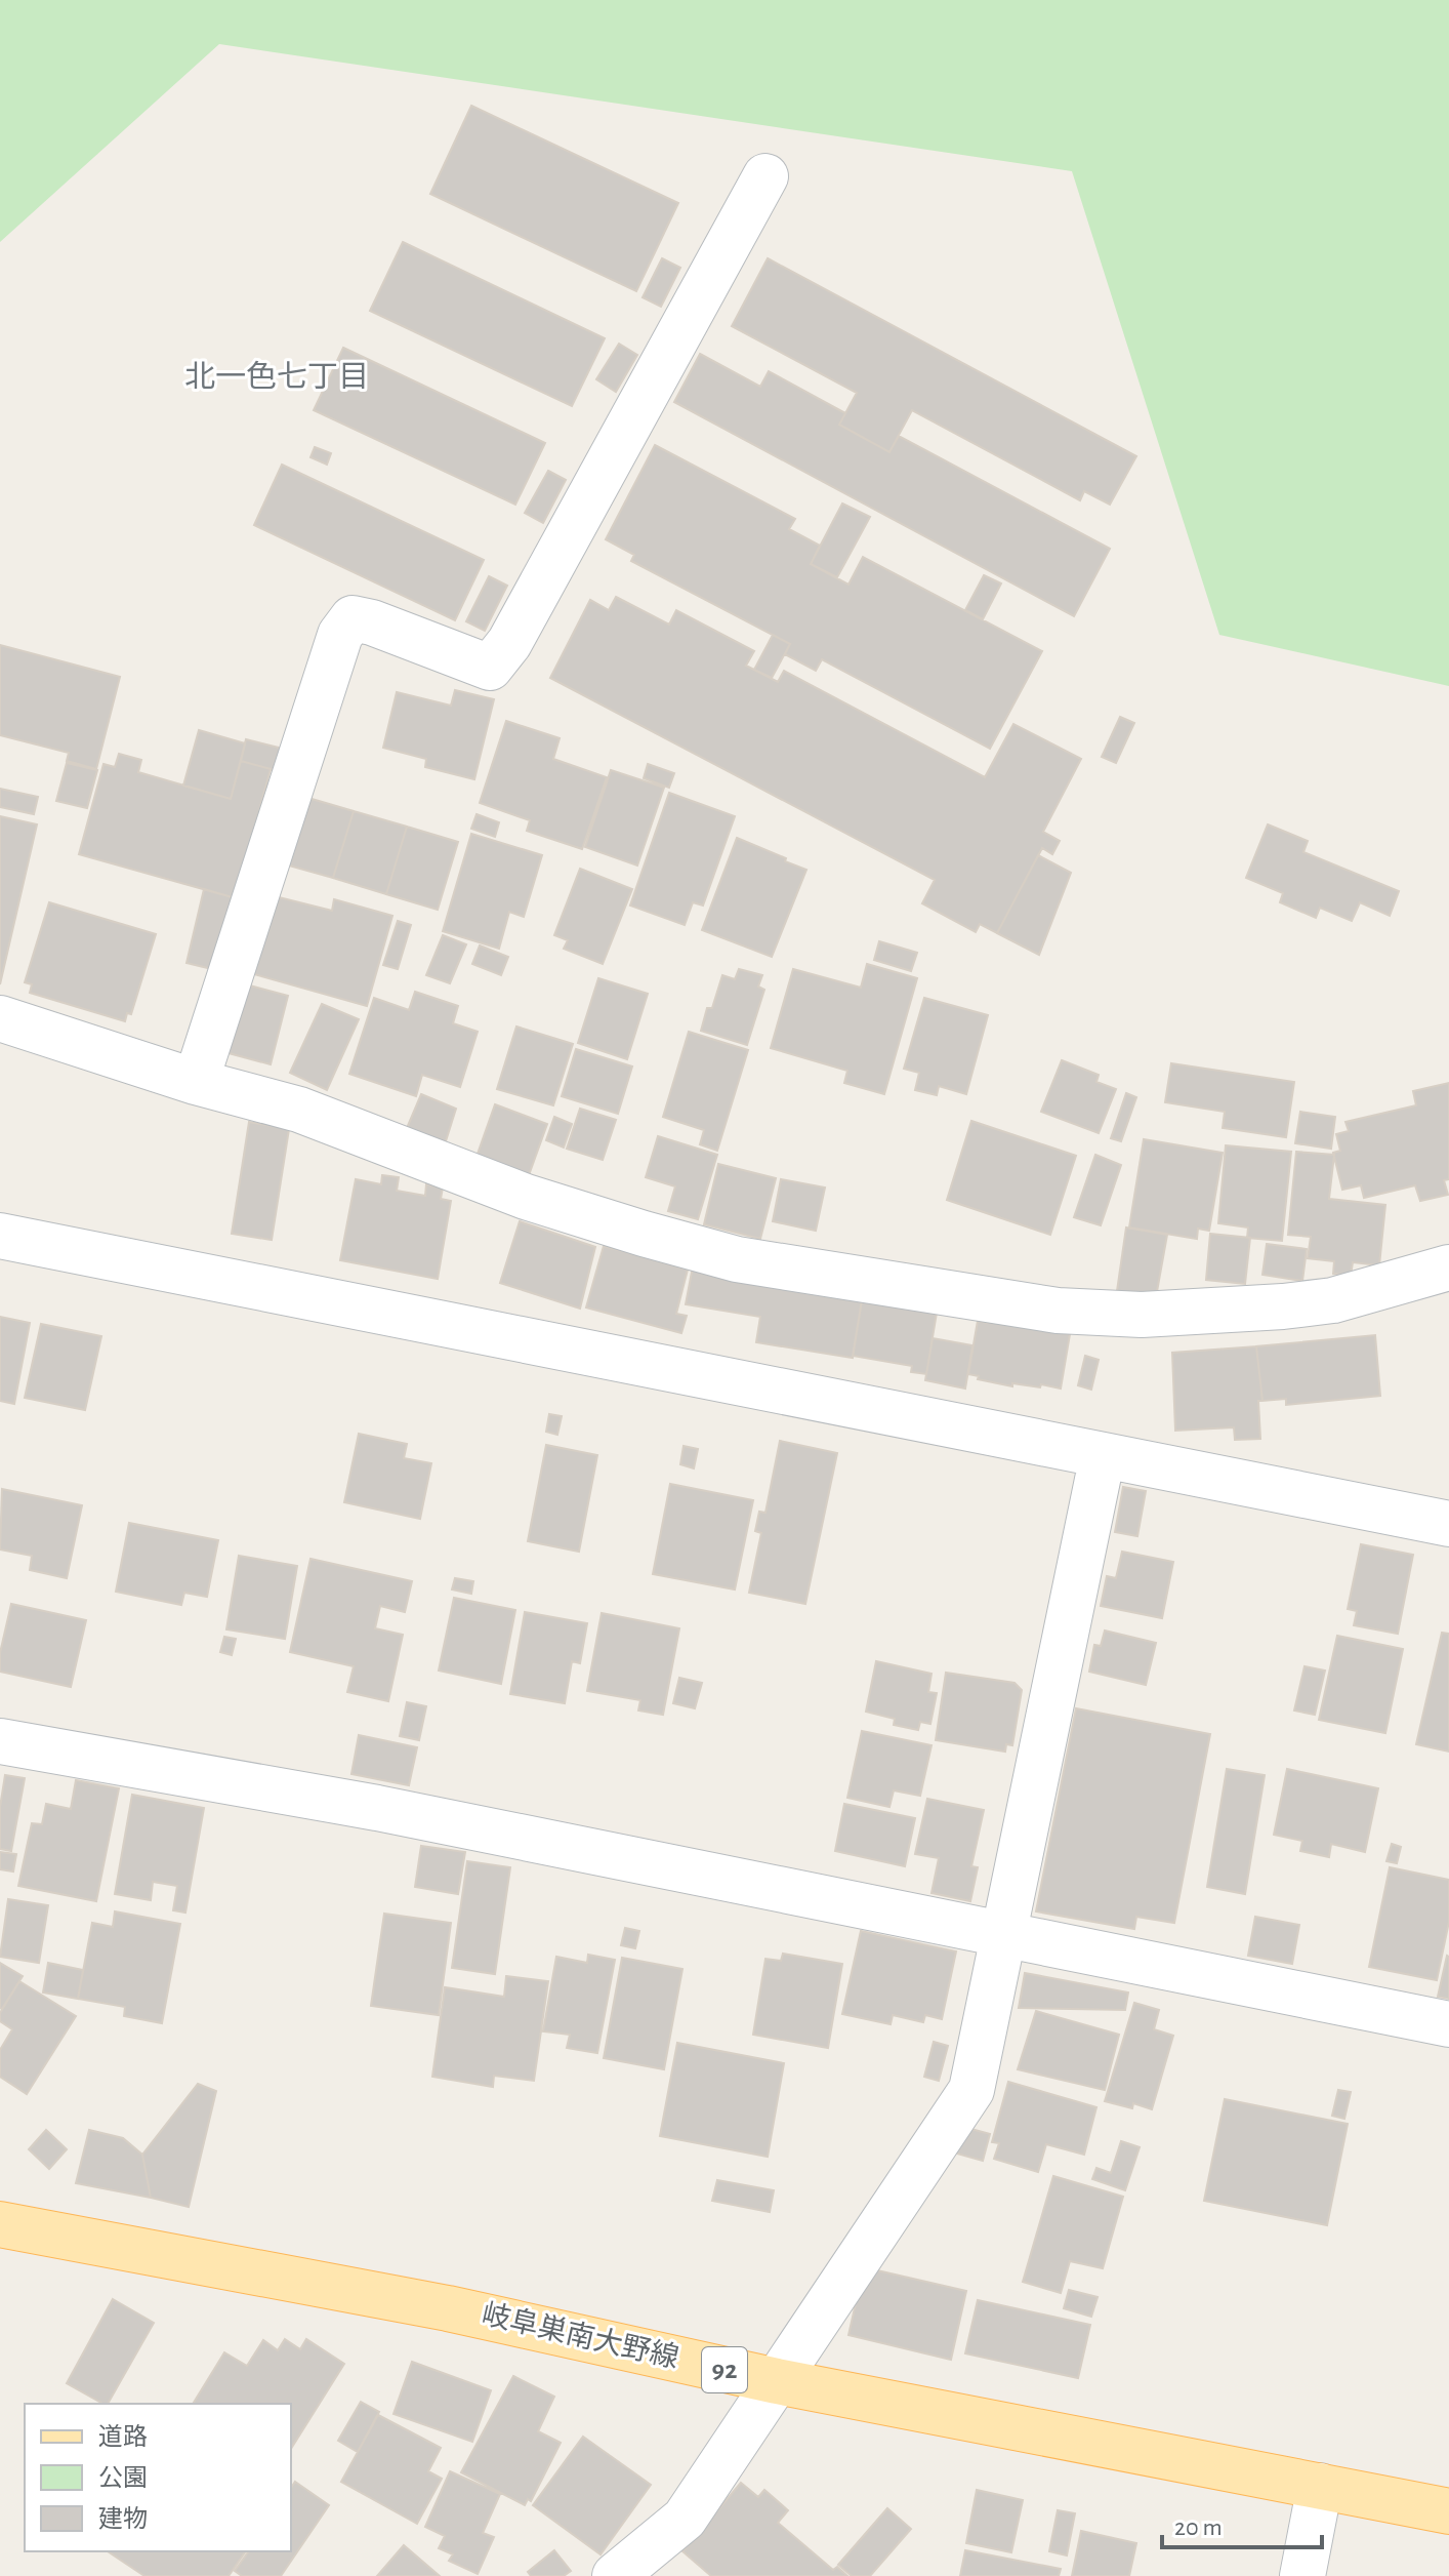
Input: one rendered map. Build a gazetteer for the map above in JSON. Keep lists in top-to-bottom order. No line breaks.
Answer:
{"streets":{"main road":["岐阜巣南大野線","92"]},"districts":["北一色七丁目"],"legend":["道路","公園","建物"],"scale_bar":"20 m"}
